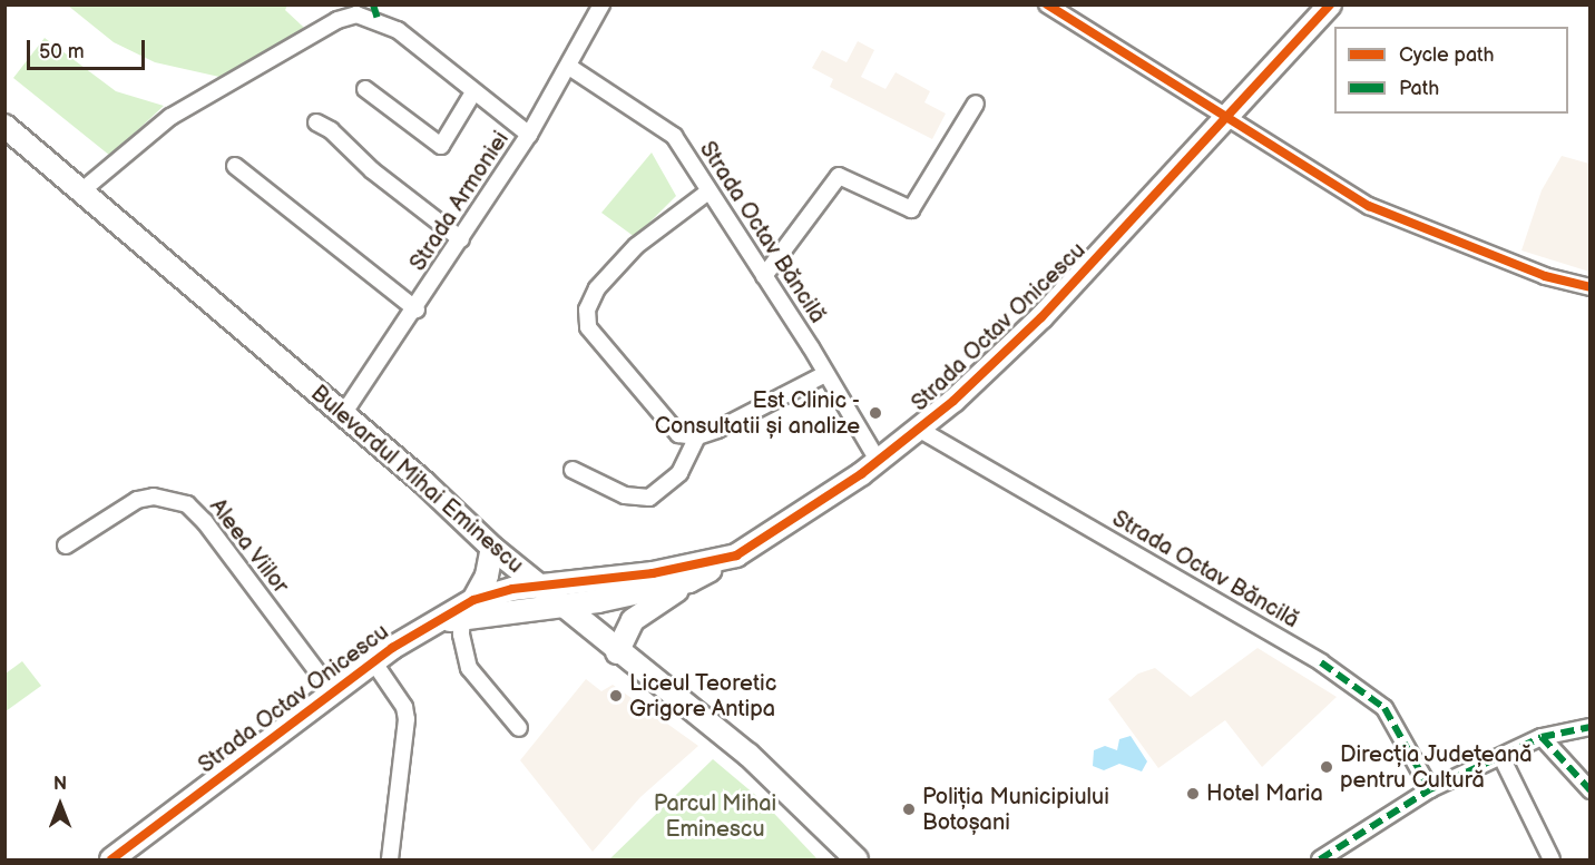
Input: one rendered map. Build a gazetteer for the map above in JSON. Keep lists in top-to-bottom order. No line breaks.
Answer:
{"streets":{"street":["Strada Armoniei","Strada Octav Băncilă","Strada Octav Onicescu","Bulevardul Mihai Eminescu","Aleea Viilor"]},"crossings":[["Strada Armoniei","Strada Octav Băncilă"],["Strada Armoniei","Bulevardul Mihai Eminescu"],["Strada Octav Băncilă","Strada Octav Onicescu"],["Strada Octav Onicescu","Bulevardul Mihai Eminescu"],["Strada Octav Onicescu","Aleea Viilor"]],"parks":["Parcul Mihai Eminescu"],"places":["Est Clinic - Consultatii și analize","Liceul Teoretic Grigore Antipa","Direcția Județeană pentru Cultură","Hotel Maria","Poliția Municipiului Botoșani"],"legend":["Cycle path","Path"],"scale_bar":"50 m","north":"top"}
